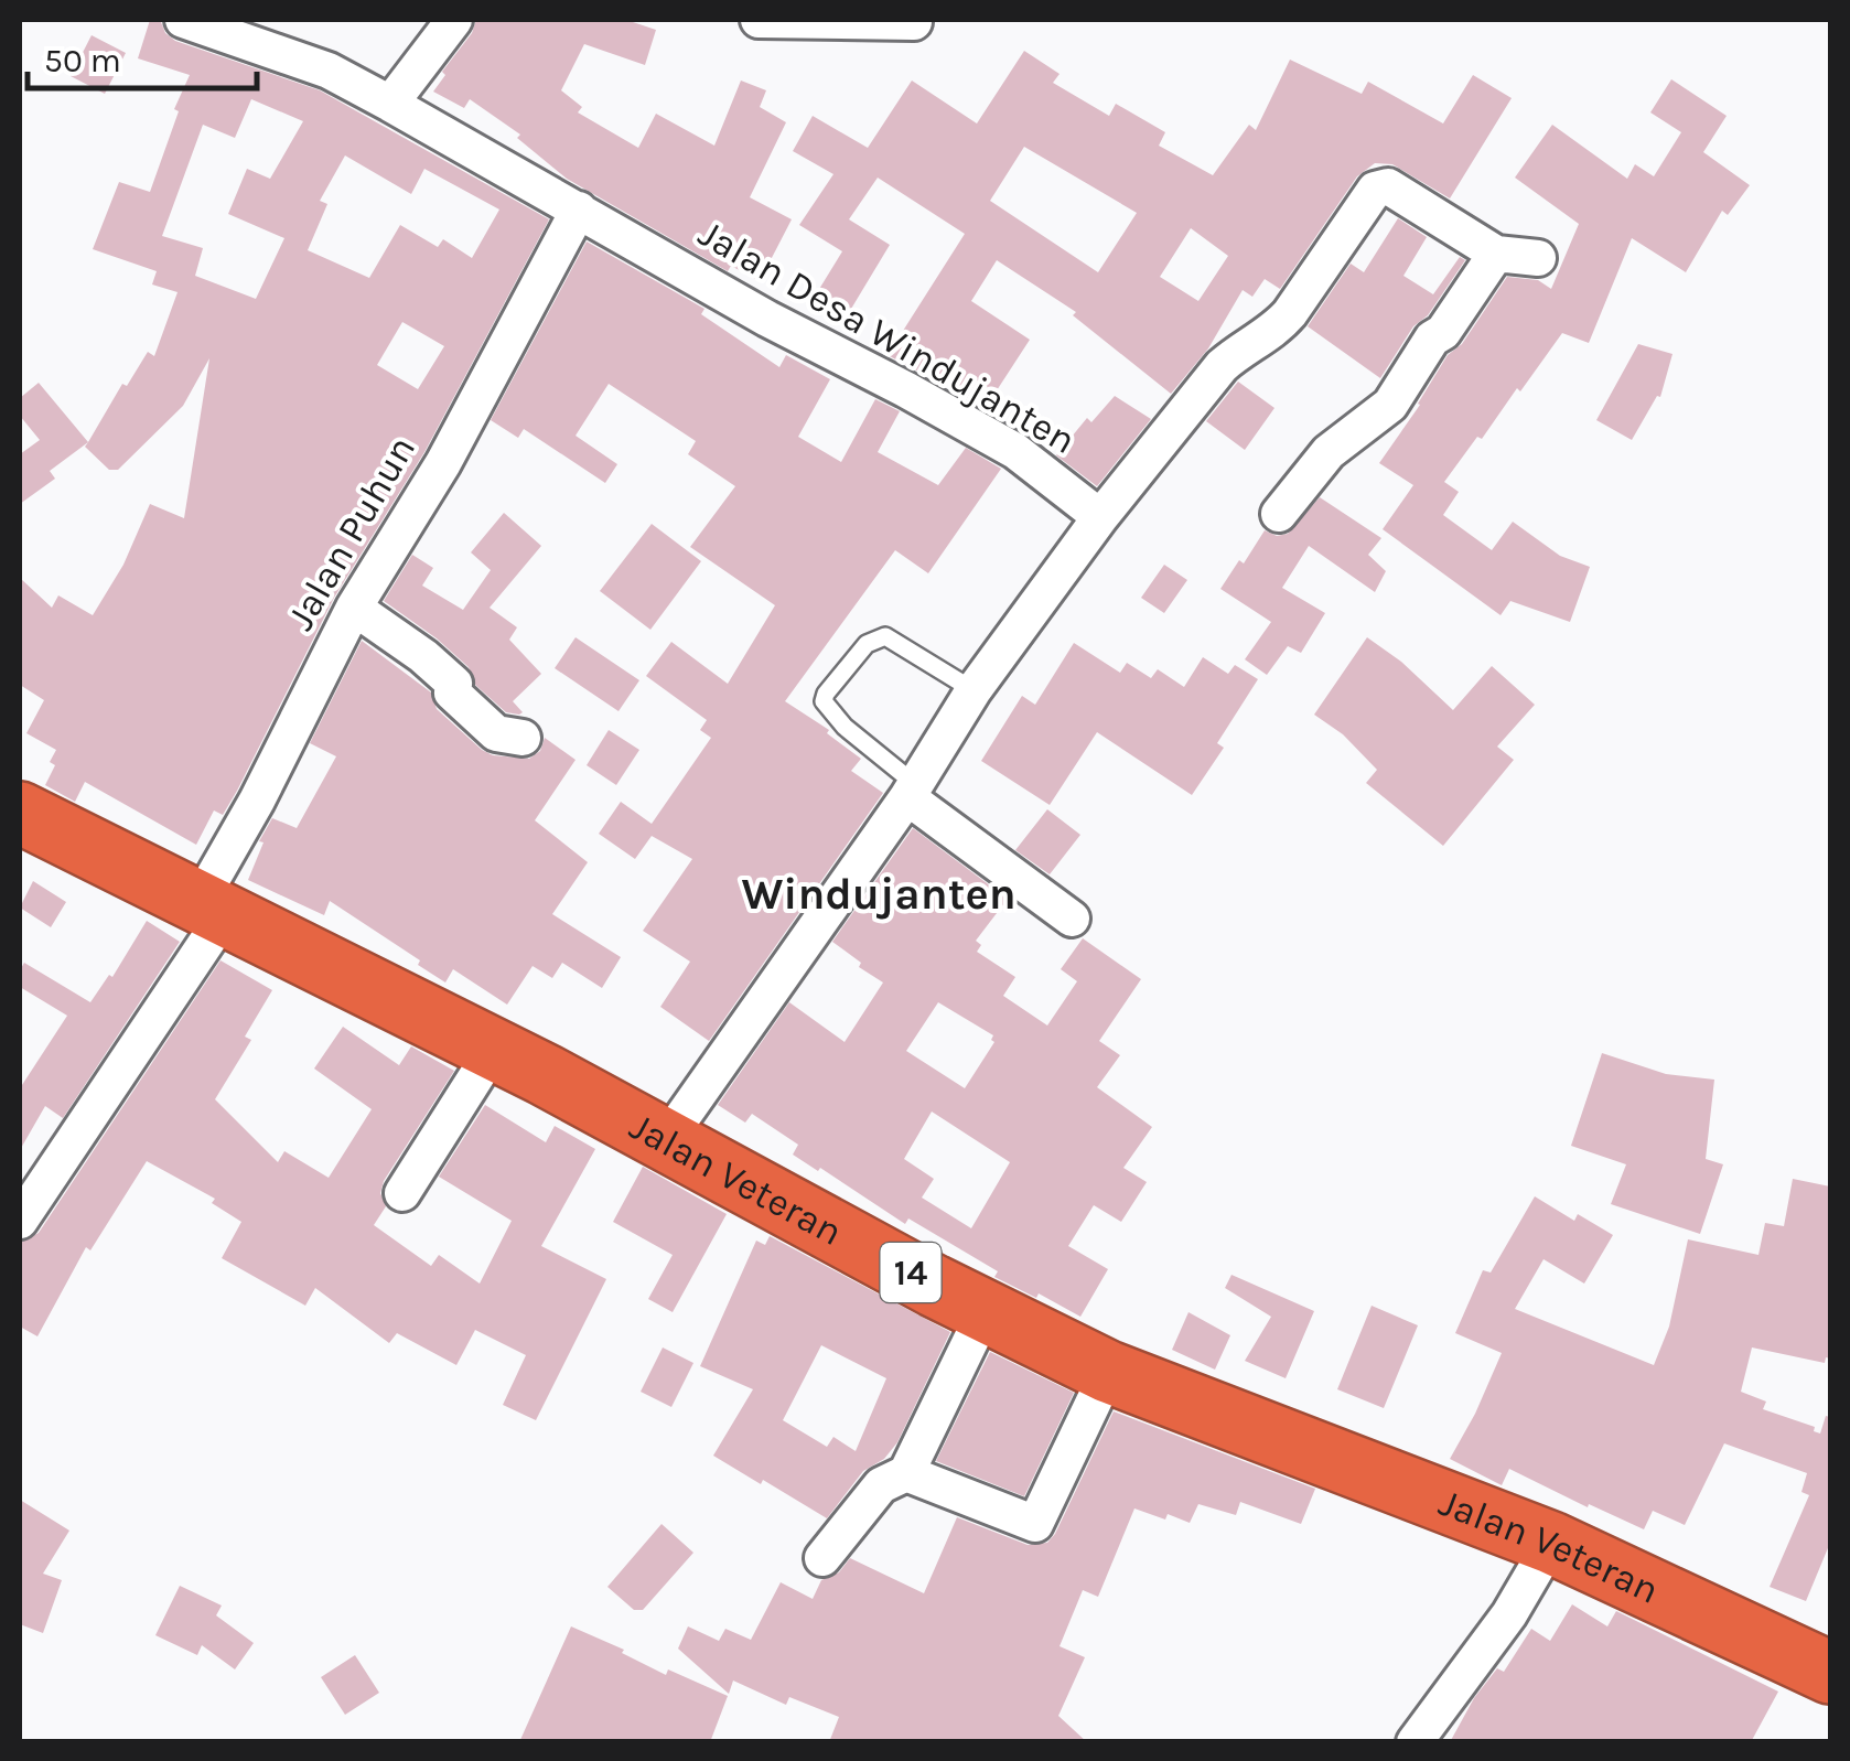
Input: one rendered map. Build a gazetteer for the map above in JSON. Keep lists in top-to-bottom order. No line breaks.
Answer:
{"streets":{"highway":["Jalan Veteran","14"],"street":["Jalan Desa Windujanten","Jalan Puhun"]},"crossings":[["Jalan Desa Windujanten","Jalan Puhun"],["Jalan Puhun","Jalan Veteran"]],"districts":["Windujanten"],"scale_bar":"50 m"}
